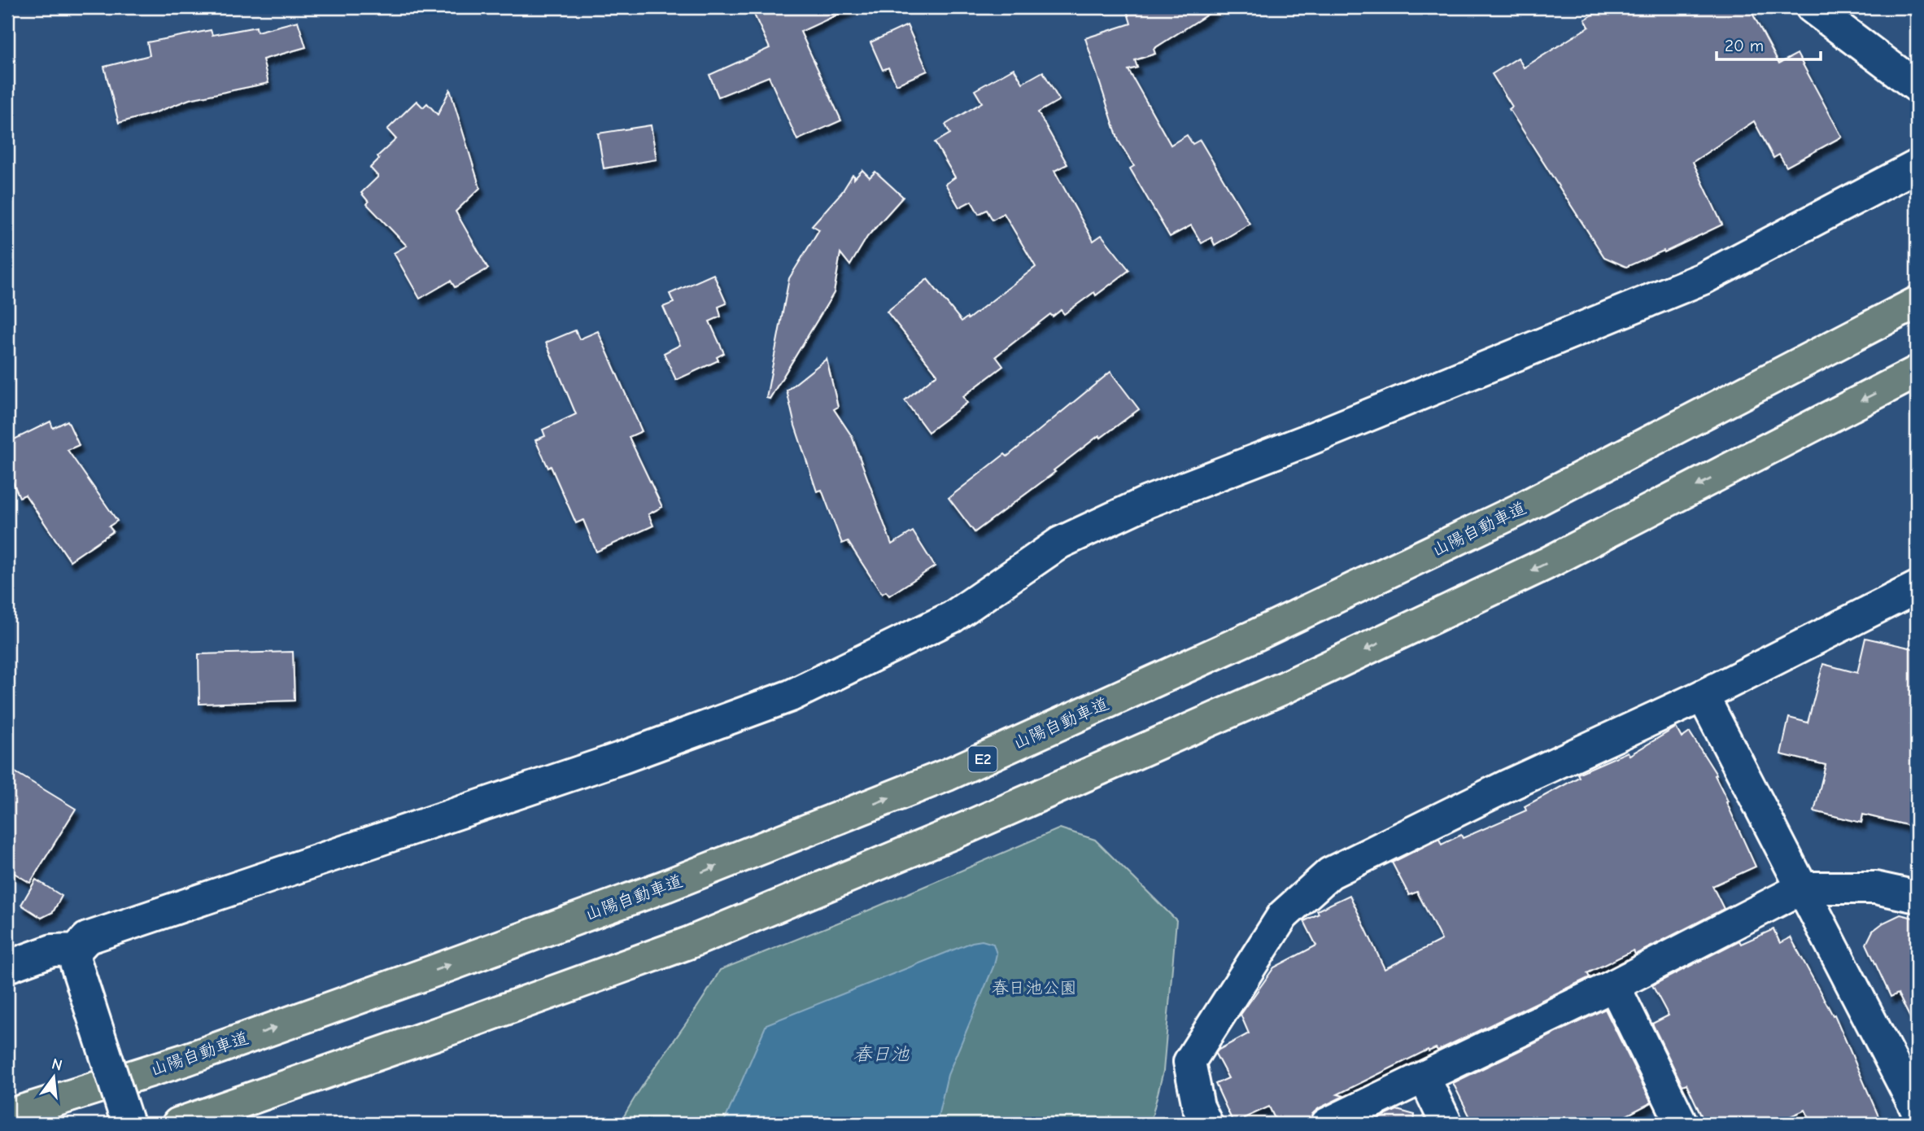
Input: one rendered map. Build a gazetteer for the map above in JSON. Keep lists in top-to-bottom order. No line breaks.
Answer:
{"streets":{"highway":["山陽自動車道","E2"]},"water":["春日池"],"parks":["春日池公園"],"scale_bar":"20 m","north":"top"}
